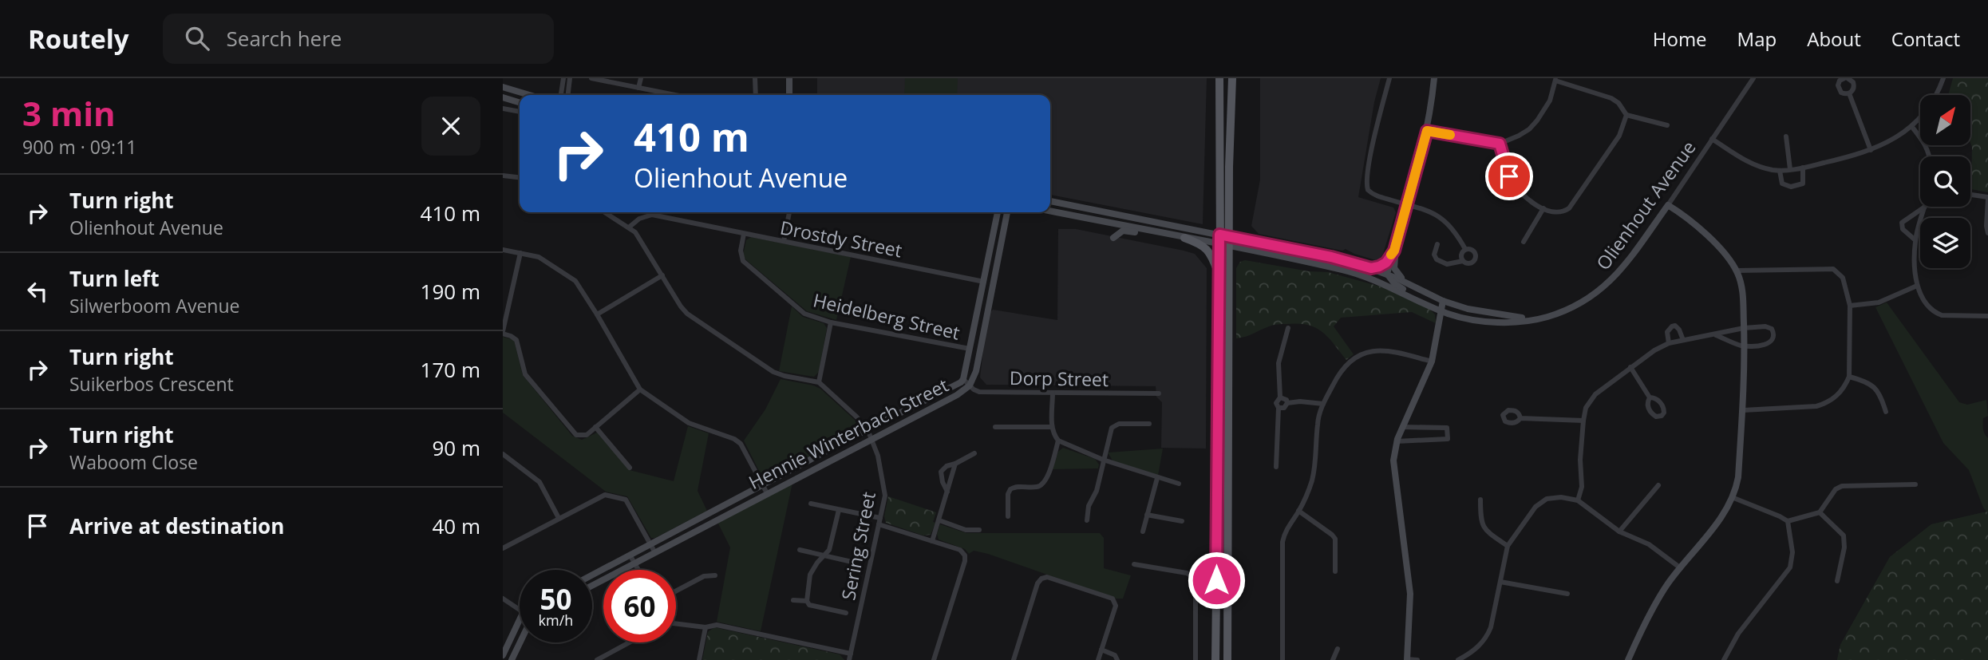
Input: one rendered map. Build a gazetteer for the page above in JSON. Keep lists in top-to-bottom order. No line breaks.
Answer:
{"streets":{"street":["Olienhout Avenue","Drostdy Street","Heidelberg Street","Dorp Street","Hennie Winterbach Street","Sering Street"]},"crossings":[["Drostdy Street","Heidelberg Street"],["Drostdy Street","Hennie Winterbach Street"],["Heidelberg Street","Hennie Winterbach Street"],["Dorp Street","Hennie Winterbach Street"],["Hennie Winterbach Street","Sering Street"]],"north":"top right","page":{"header":"Routely","search":"Search here","nav":["Home","Map","About","Contact"],"heading":["3 min","900 m · 09:11"],"turn":["410 m","Olienhout Avenue"],"list":[{"name":"Turn right","note":"Olienhout Avenue","value":"410 m"},{"name":"Turn left","note":"Silwerboom Avenue","value":"190 m"},{"name":"Turn right","note":"Suikerbos Crescent","value":"170 m"},{"name":"Turn right","note":"Waboom Close","value":"90 m"},{"name":"Arrive at destination","value":"40 m"}],"speed":"50 km/h","limit":"60"}}
